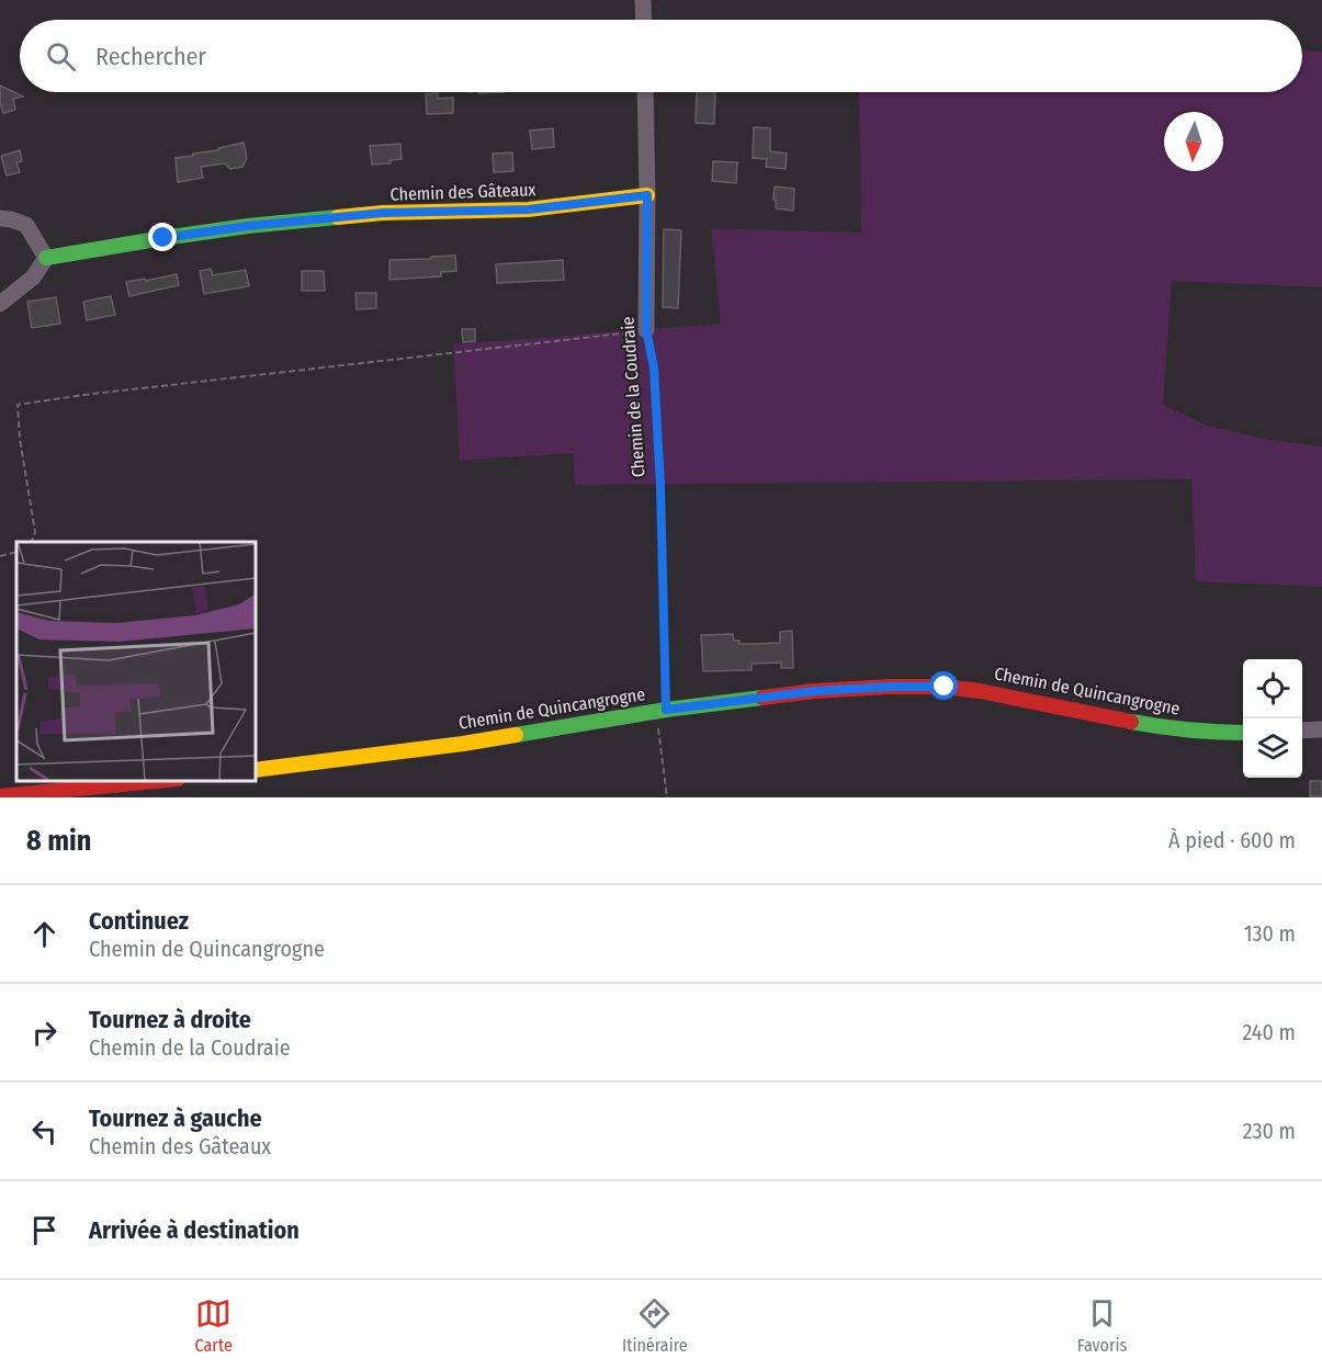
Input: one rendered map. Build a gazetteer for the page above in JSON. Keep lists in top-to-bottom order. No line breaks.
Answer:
{"streets":{"street":["Chemin des Gâteaux","Chemin de la Coudraie","Chemin de Quincangrogne"]},"crossings":[["Chemin des Gâteaux","Chemin de la Coudraie"],["Chemin de la Coudraie","Chemin de Quincangrogne"]],"north":"bottom","page":{"search":"Rechercher","heading":["8 min","À pied · 600 m"],"list":[["Continuez","Chemin de Quincangrogne","130 m"],["Tournez à droite","Chemin de la Coudraie","240 m"],["Tournez à gauche","Chemin des Gâteaux","230 m"],"Arrivée à destination"],"nav":["Carte","Itinéraire","Favoris"]}}
